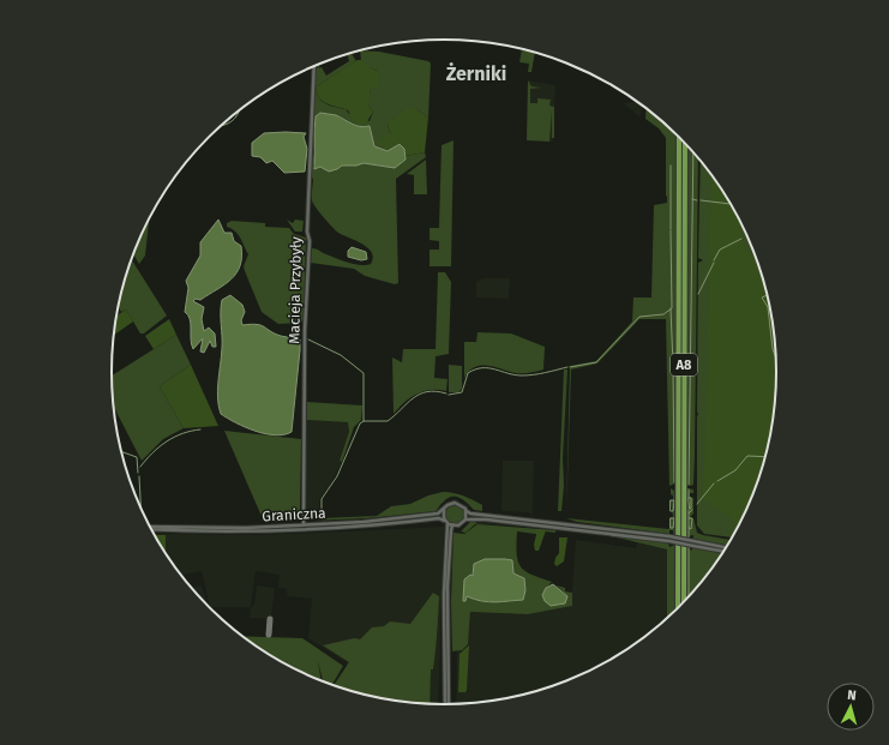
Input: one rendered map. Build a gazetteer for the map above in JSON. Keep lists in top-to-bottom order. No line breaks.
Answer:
{"streets":{"highway":["A8"],"main road":["Macieja Przybyły","Graniczna"]},"crossings":[["Macieja Przybyły","Graniczna"]],"districts":["Żerniki"],"north":"top"}
